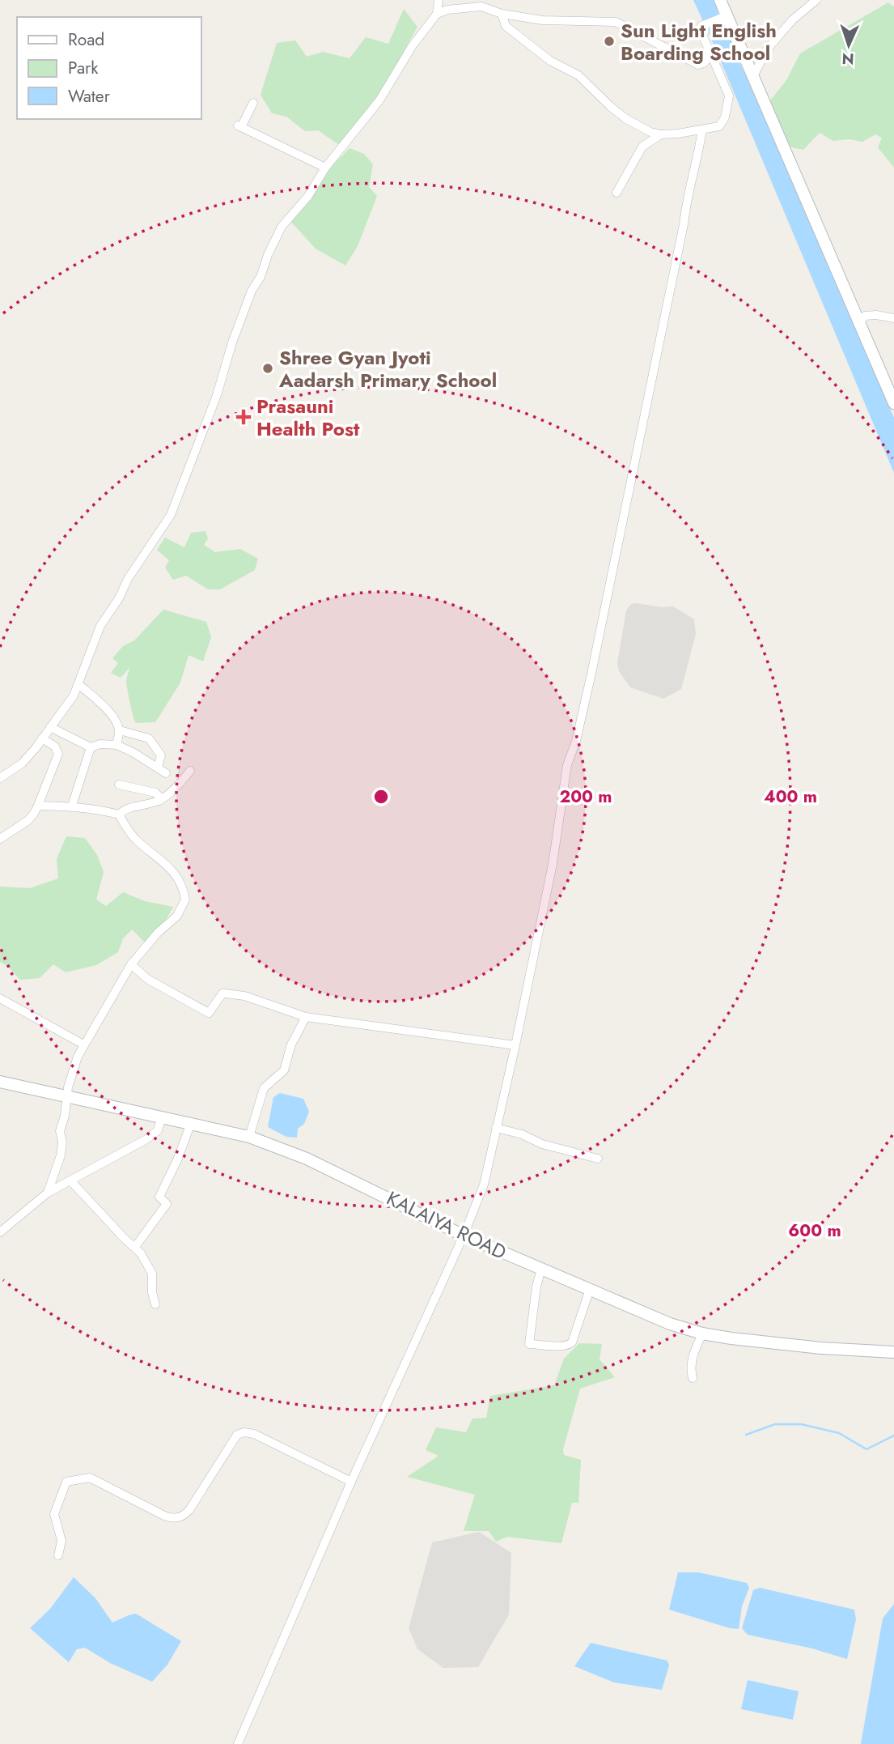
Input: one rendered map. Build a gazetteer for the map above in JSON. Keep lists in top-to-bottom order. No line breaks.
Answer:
{"streets":{"main road":["KALAIYA ROAD"]},"places":{"other":["Sun Light English Boarding School","Shree Gyan Jyoti Aadarsh Primary School"],"health":["Prasauni Health Post"]},"legend":["Road","Park","Water"],"north":"bottom","rings":["200 m","400 m","600 m"]}
